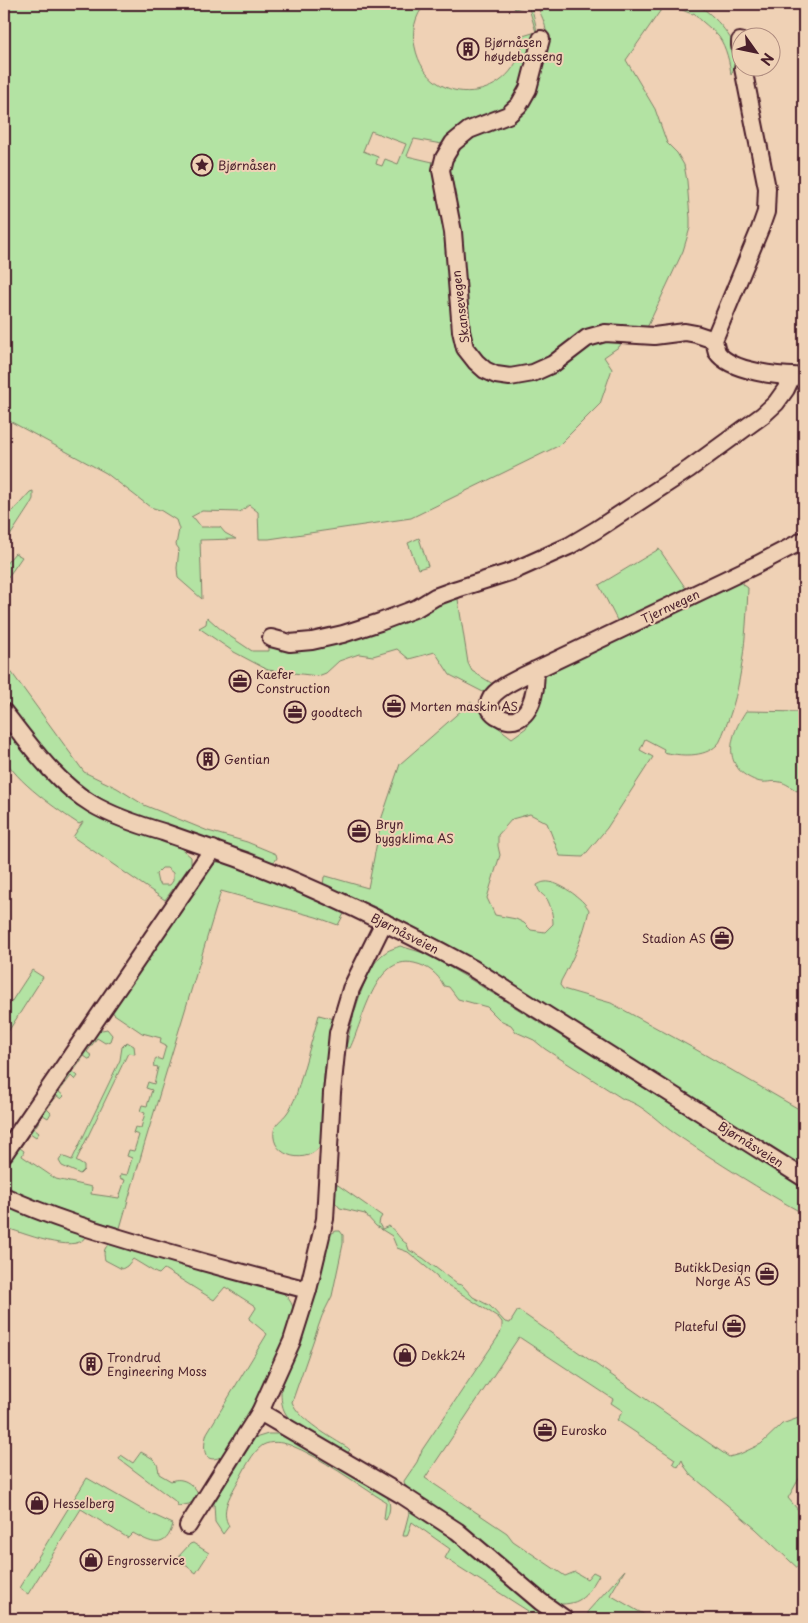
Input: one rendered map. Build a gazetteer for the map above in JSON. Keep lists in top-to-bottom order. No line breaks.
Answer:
{"streets":{"street":["Skansevegen","Tjernvegen","Bjørnåsveien"]},"places":{"building":["Bjørnåsen høydebasseng","Gentian","Trondrud Engineering Moss"],"place":["Bjørnåsen"],"office":["Kaefer Construction","Morten maskin AS","goodtech","Bryn byggklima AS","Stadion AS","ButikkDesign Norge AS","Plateful","Eurosko"],"shop":["Dekk24","Hesselberg","Engrosservice"]},"north":"bottom right"}
